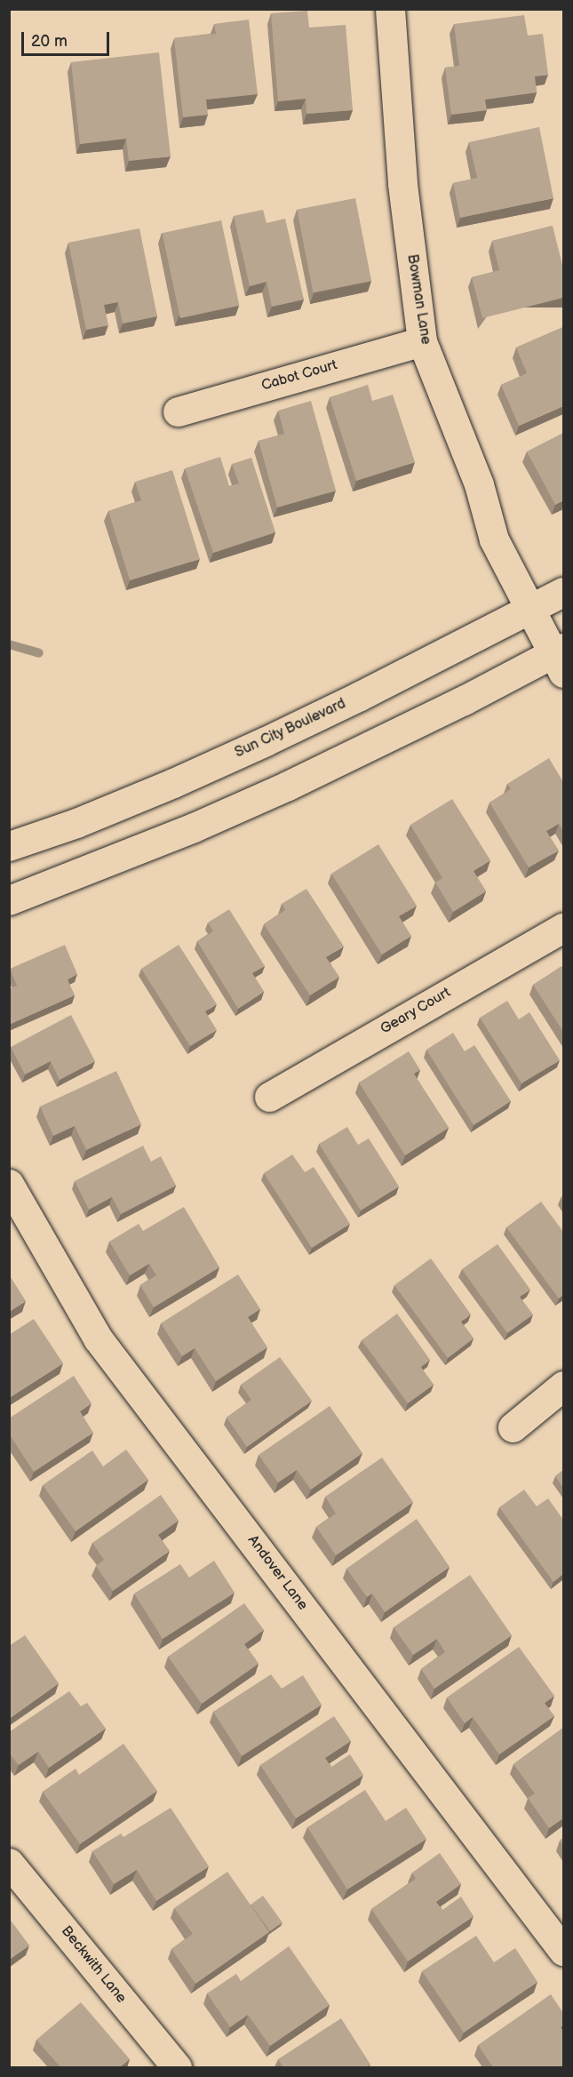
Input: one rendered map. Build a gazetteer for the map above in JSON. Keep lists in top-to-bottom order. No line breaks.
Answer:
{"streets":{"street":["Bowman Lane","Cabot Court","Sun City Boulevard","Geary Court","Andover Lane","Beckwith Lane"]},"crossings":[["Bowman Lane","Cabot Court"],["Bowman Lane","Sun City Boulevard"]],"scale_bar":"20 m"}
